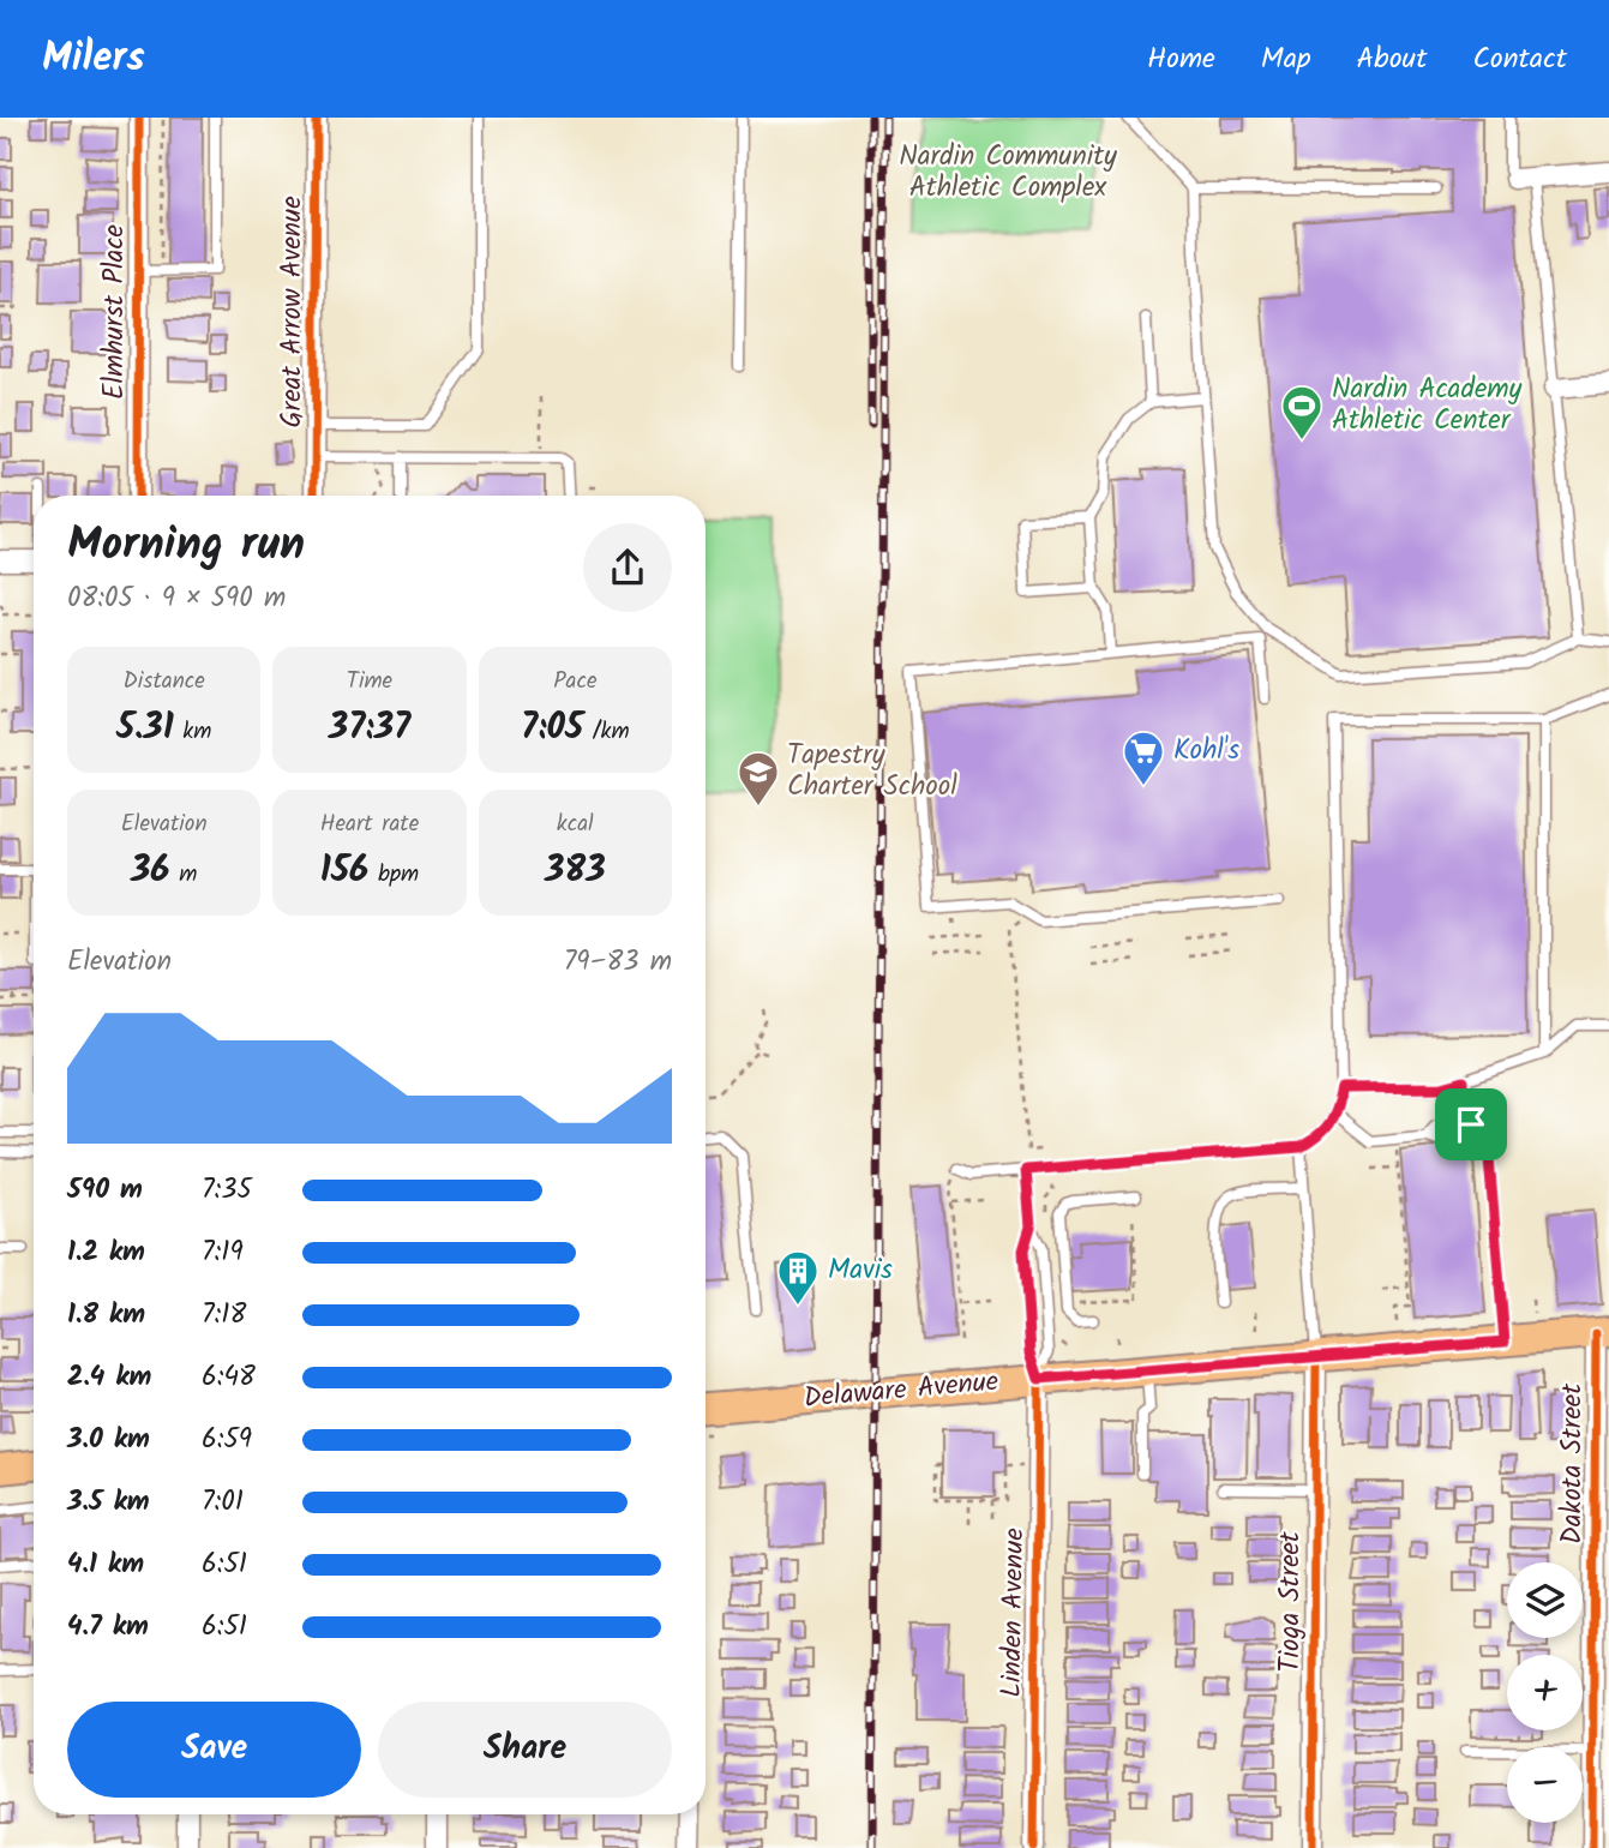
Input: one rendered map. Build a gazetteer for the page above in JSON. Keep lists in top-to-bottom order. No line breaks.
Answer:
{"streets":{"main road":["Delaware Avenue"],"street":["Elmhurst Place","Great Arrow Avenue","Dakota Street","Tioga Street","Linden Avenue"]},"crossings":[["Delaware Avenue","Dakota Street"],["Delaware Avenue","Tioga Street"],["Delaware Avenue","Linden Avenue"]],"parks":["Nardin Community Athletic Complex"],"places":{"sports":["Nardin Academy Athletic Center"],"supermarket":["Kohl's"],"school or university":["Tapestry Charter School"],"building":["Mavis"]},"page":{"header":"Milers","nav":["Home","Map","About","Contact"],"heading":["Morning run","08:05 · 9 × 590 m"],"stats":[["Distance","5.31 km"],["Time","37:37"],["Pace","7:05 /km"],["Elevation","36 m"],["Heart rate","156 bpm"],["kcal","383"]],"chart":["Elevation","79–83 m"],"list":[{"name":"590 m","note":"7:35"},{"name":"1.2 km","note":"7:19"},{"name":"1.8 km","note":"7:18"},{"name":"2.4 km","note":"6:48"},{"name":"3.0 km","note":"6:59"},{"name":"3.5 km","note":"7:01"},{"name":"4.1 km","note":"6:51"},{"name":"4.7 km","note":"6:51"}],"map_buttons":["+","−"],"buttons":["Save","Share"]}}
